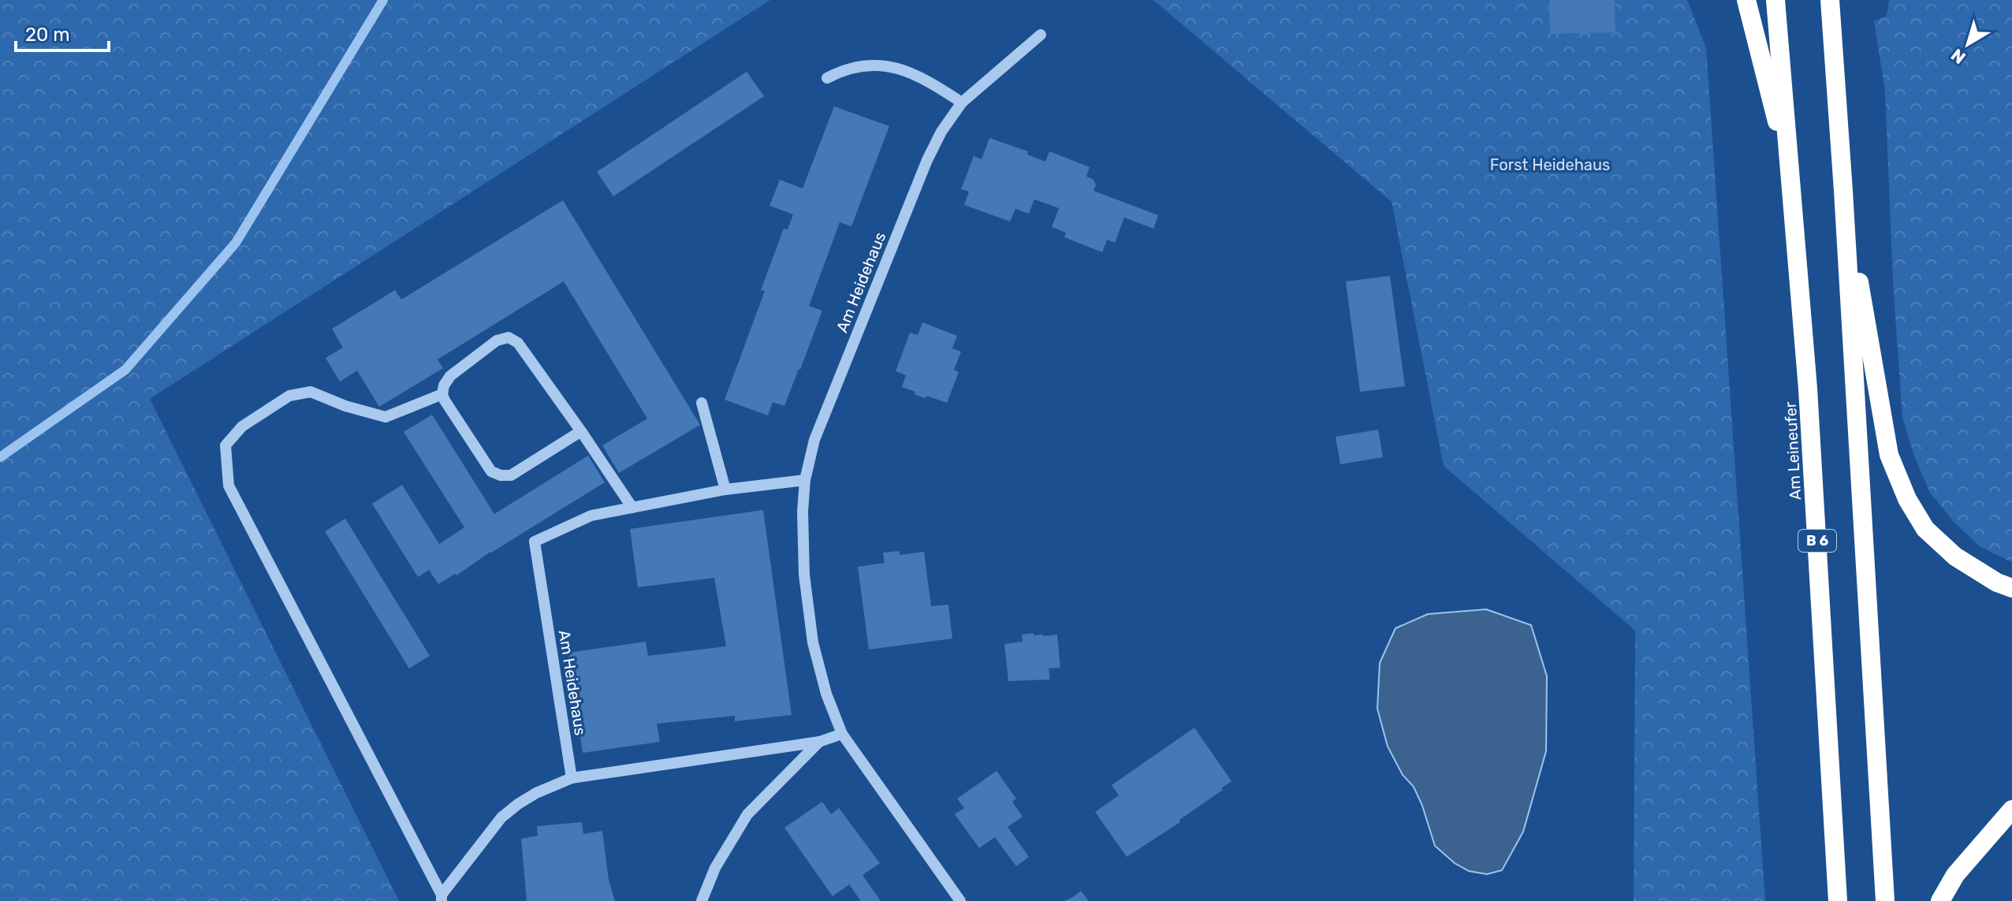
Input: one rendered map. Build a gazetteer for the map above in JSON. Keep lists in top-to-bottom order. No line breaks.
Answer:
{"streets":{"highway":["Am Leineufer","B 6"],"lane":["Am Heidehaus"]},"parks":["Forst Heidehaus"],"scale_bar":"20 m","north":"bottom left"}
